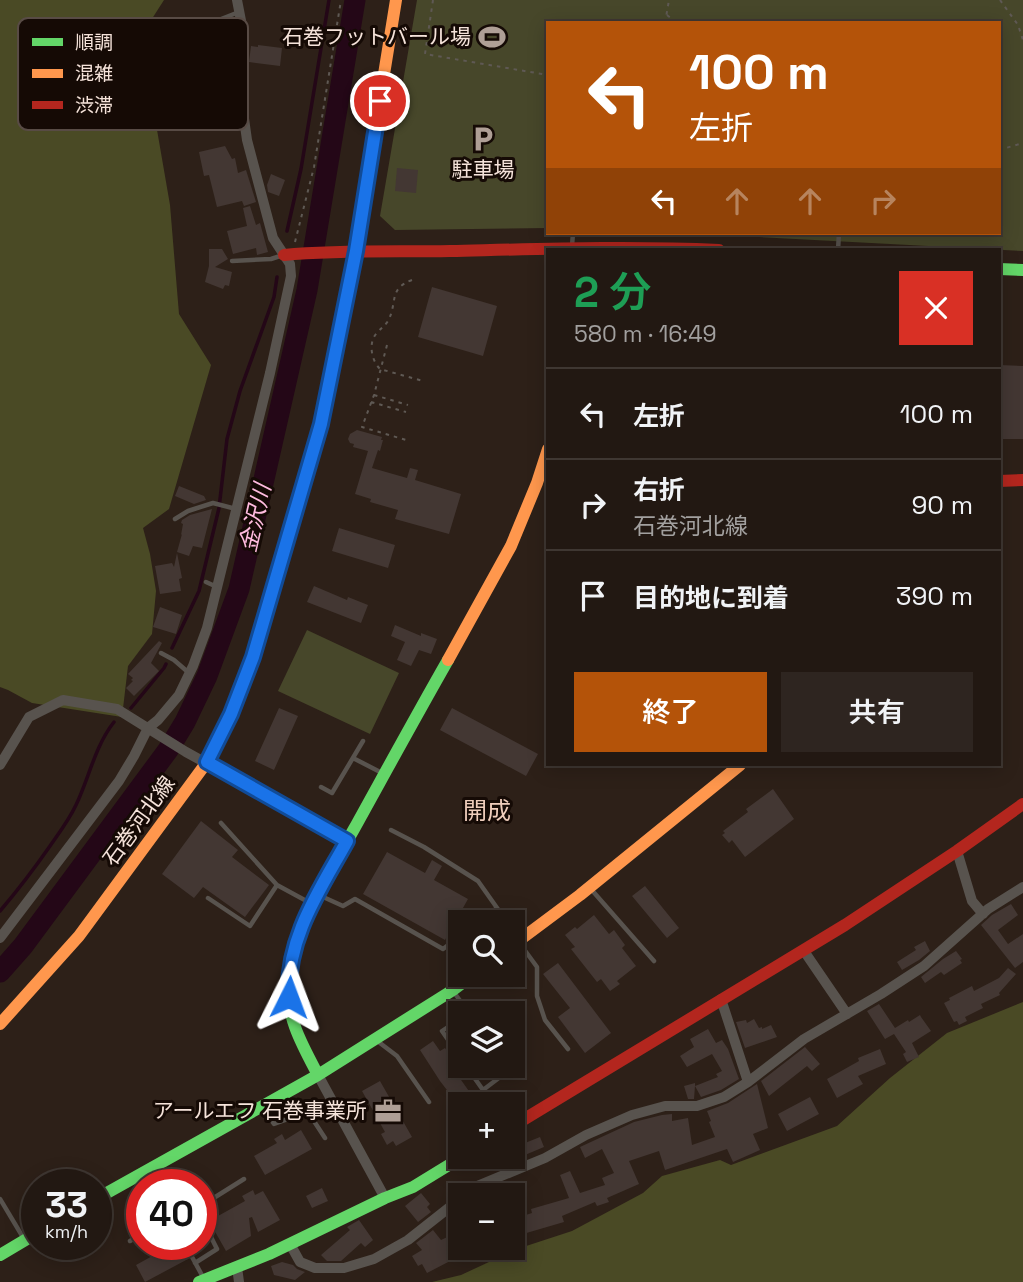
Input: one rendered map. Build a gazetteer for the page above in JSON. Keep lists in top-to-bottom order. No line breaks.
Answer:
{"streets":{"street":["石巻河北線"]},"districts":["開成"],"water":["金沢川"],"places":{"sports":["石巻フットバール場"],"parking":["駐車場"],"office":["アールエフ 石巻事業所"]},"legend":["順調","混雑","渋滞"],"page":{"turn":["100 m","左折"],"heading":["2 分","580 m · 16:49"],"list":[{"name":"左折","value":"100 m"},{"name":"右折","note":"石巻河北線","value":"90 m"},{"name":"目的地に到着","value":"390 m"}],"buttons":["終了","共有"],"map_buttons":["+","−"],"speed":"33 km/h","limit":"40"}}
